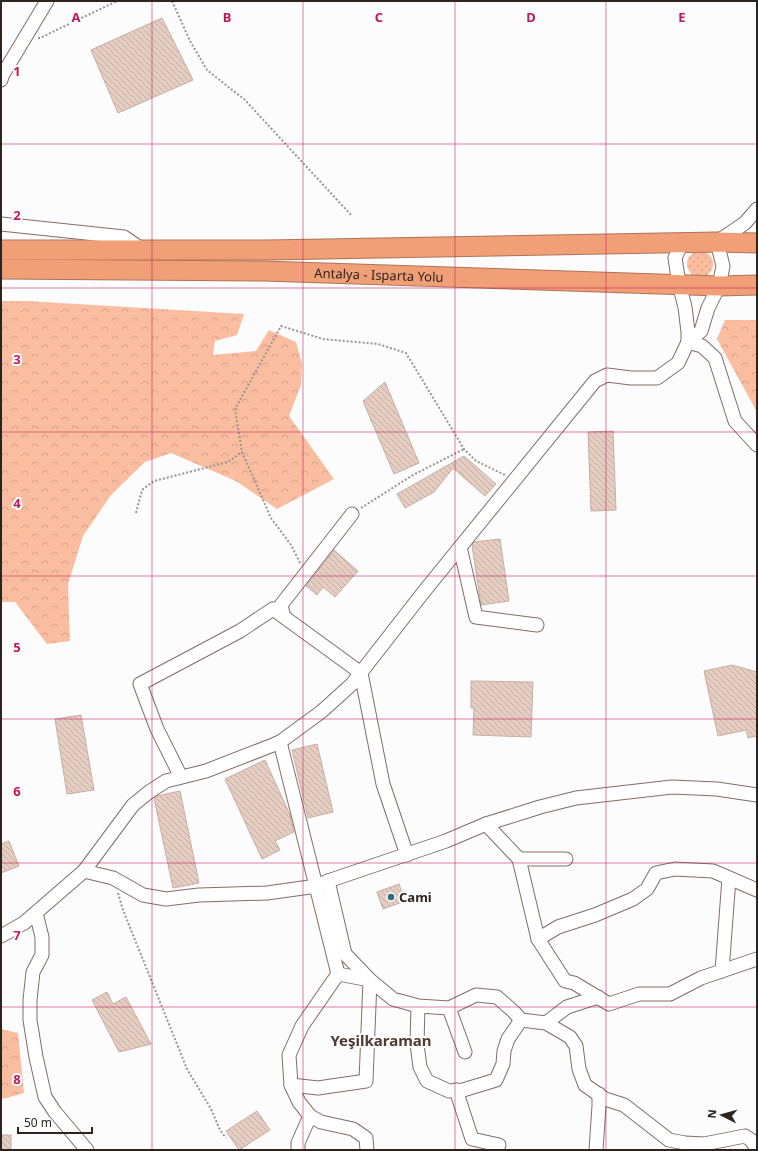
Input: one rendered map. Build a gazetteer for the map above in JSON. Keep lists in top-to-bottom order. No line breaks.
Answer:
{"streets":{"highway":["Antalya - Isparta Yolu"]},"districts":["Yeşilkaraman"],"places":["Cami"],"scale_bar":"50 m","north":"left","grid":{"columns":["A","B","C","D","E"],"rows":["1","2","3","4","5","6","7","8"]}}
